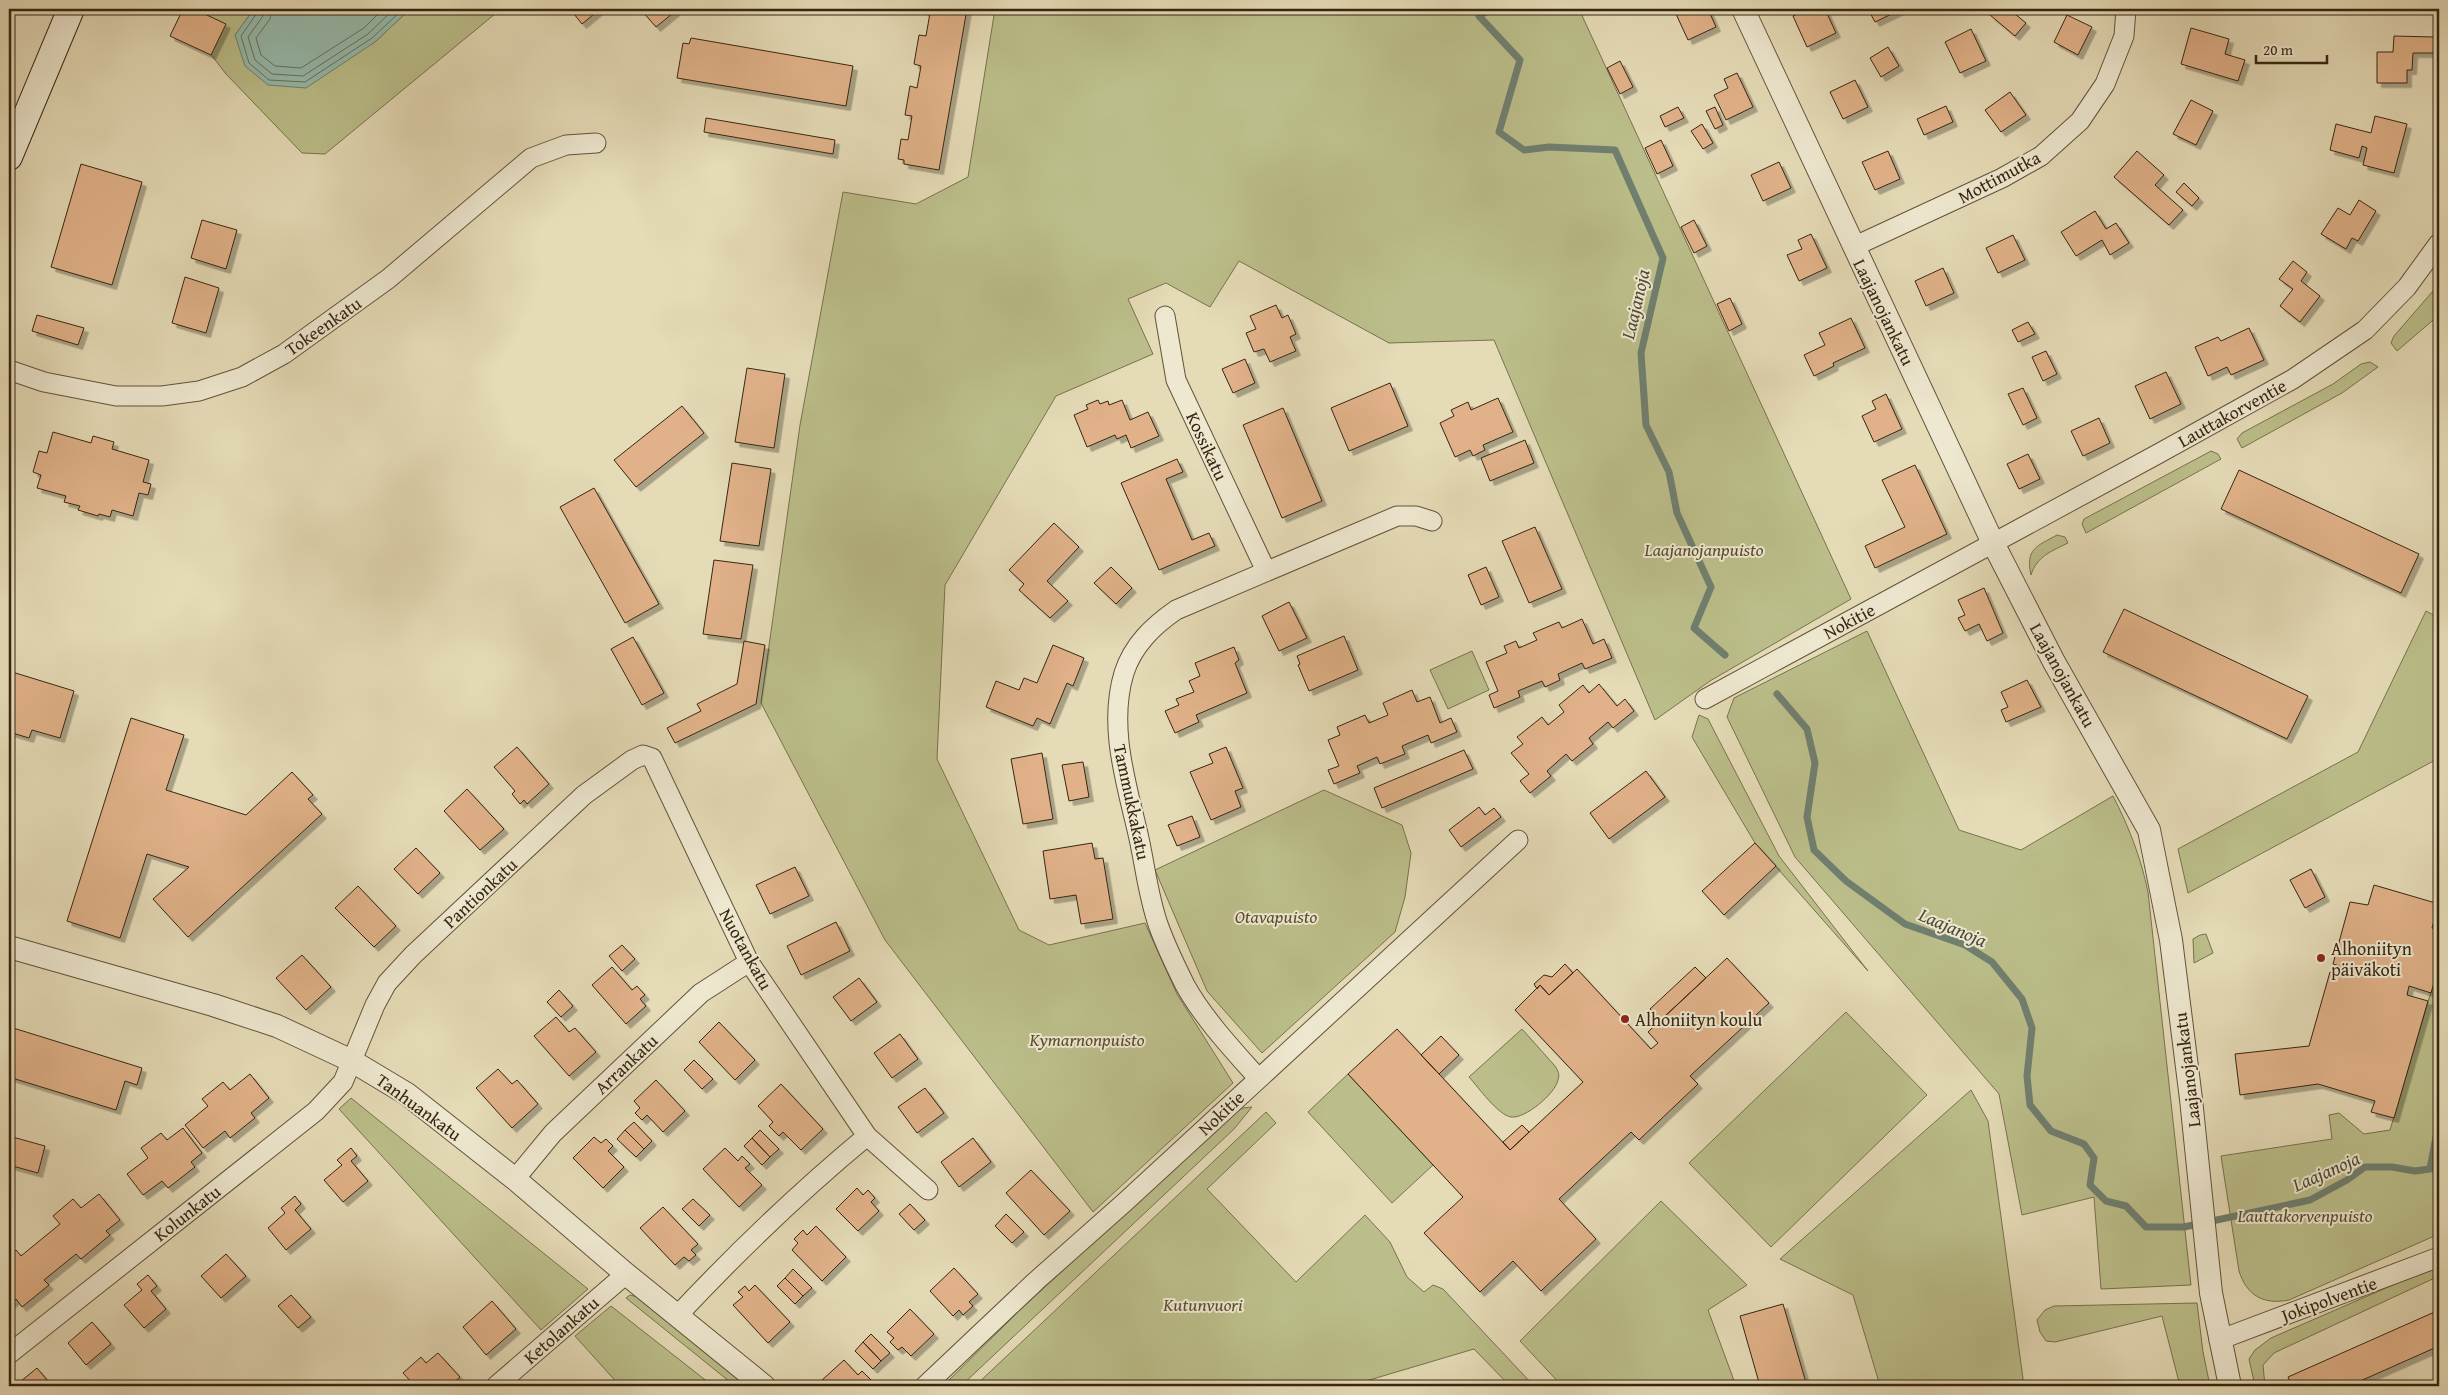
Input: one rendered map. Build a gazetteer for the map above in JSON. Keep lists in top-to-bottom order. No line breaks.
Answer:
{"streets":{"street":["Mottimutka","Laajanojankatu","Tokeenkatu","Lauttakorventie","Kossikatu","Nokitie","Tammukkakatu","Pantionkatu","Nuotankatu","Arrankatu","Tanhuankatu","Kolunkatu","Jokipolventie","Ketolankatu"]},"crossings":[["Mottimutka","Laajanojankatu"],["Laajanojankatu","Lauttakorventie"],["Laajanojankatu","Nokitie"],["Laajanojankatu","Jokipolventie"],["Lauttakorventie","Nokitie"],["Kossikatu","Tammukkakatu"],["Nokitie","Tammukkakatu"],["Pantionkatu","Nuotankatu"],["Pantionkatu","Tanhuankatu"],["Pantionkatu","Kolunkatu"],["Nuotankatu","Arrankatu"],["Arrankatu","Tanhuankatu"],["Tanhuankatu","Kolunkatu"],["Tanhuankatu","Ketolankatu"]],"water":["Laajanoja"],"parks":["Laajanojanpuisto","Otavapuisto","Kymarnonpuisto","Lauttakorvenpuisto","Kutunvuori"],"places":["Alhoniityn päiväkoti","Alhoniityn koulu"],"scale_bar":"20 m"}
